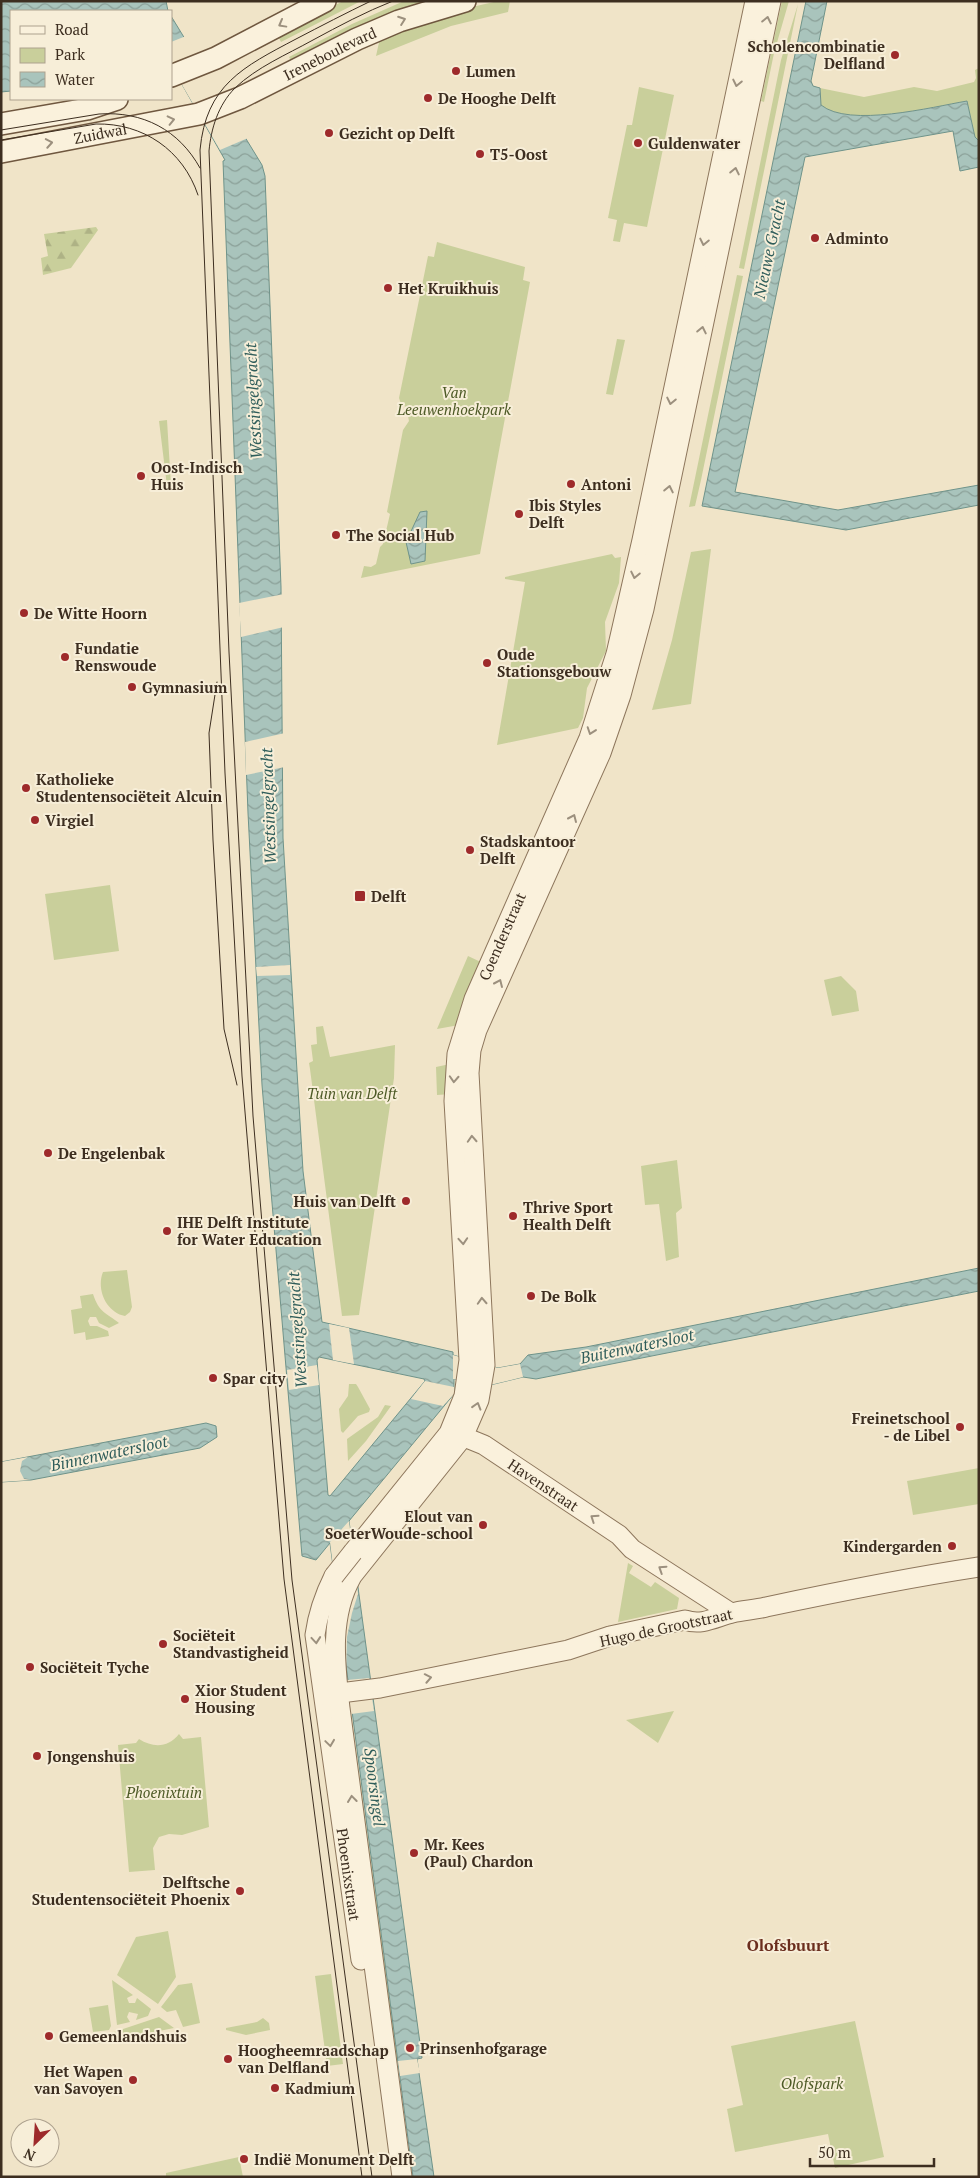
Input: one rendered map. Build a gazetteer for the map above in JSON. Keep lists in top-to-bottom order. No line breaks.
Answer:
{"streets":{"main road":["Ireneboulevard","Zuidwal"],"street":["Coenderstraat","Havenstraat","Hugo de Grootstraat","Phoenixstraat"]},"crossings":[["Ireneboulevard","Zuidwal"],["Coenderstraat","Havenstraat"],["Coenderstraat","Phoenixstraat"],["Havenstraat","Hugo de Grootstraat"],["Havenstraat","Phoenixstraat"],["Hugo de Grootstraat","Phoenixstraat"]],"one_way":["Havenstraat","Hugo de Grootstraat"],"districts":["Olofsbuurt"],"water":["Nieuwe Gracht","Westsingelgracht","Buitenwatersloot","Binnenwatersloot","Spoorsingel"],"parks":["Van Leeuwenhoekpark","Tuin van Delft","Phoenixtuin","Olofspark"],"places":{"other":["Scholencombinatie Delfland","Lumen","De Hooghe Delft","Gezicht op Delft","Guldenwater","T5-Oost","Adminto","Het Kruikhuis","Oost-Indisch Huis","Antoni","Ibis Styles Delft","The Social Hub","De Witte Hoorn","Fundatie Renswoude","Oude Stationsgebouw","Gymnasium","Katholieke Studentensociëteit Alcuin","Virgiel","Stadskantoor Delft","De Engelenbak","Huis van Delft","Thrive Sport Health Delft","IHE Delft Institute for Water Education","De Bolk","Spar city","Freinetschool - de Libel","Elout van SoeterWoude-school","Kindergarden","Sociëteit Standvastigheid","Sociëteit Tyche","Xior Student Housing","Jongenshuis","Mr. Kees (Paul) Chardon","Delftsche Studentensociëteit Phoenix","Gemeenlandshuis","Prinsenhofgarage","Hoogheemraadschap van Delfland","Het Wapen van Savoyen","Kadmium","Indië Monument Delft"],"transit":["Delft"]},"legend":["Road","Park","Water"],"scale_bar":"50 m","north":"bottom left"}
